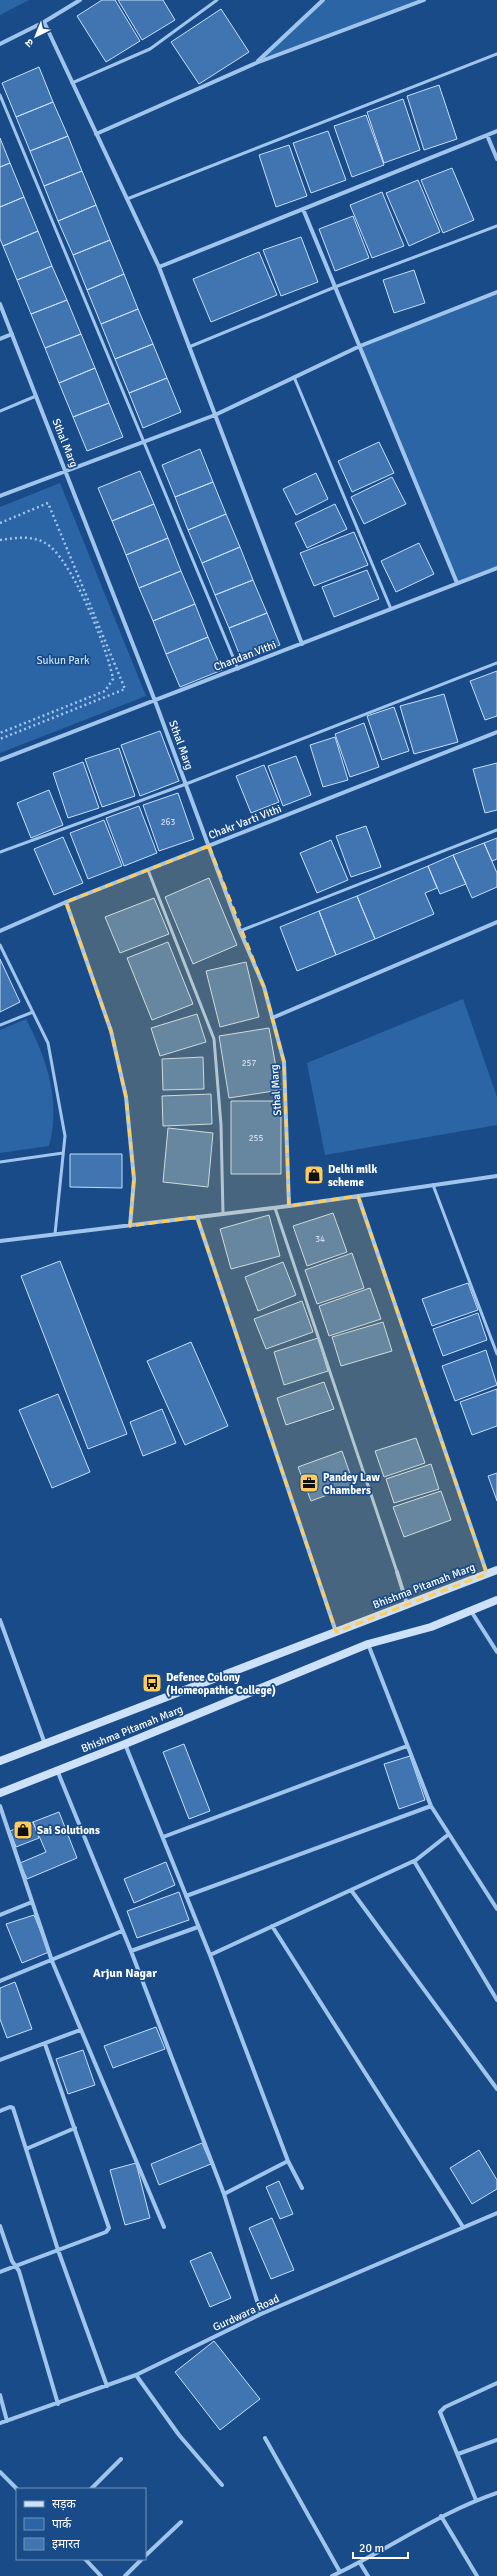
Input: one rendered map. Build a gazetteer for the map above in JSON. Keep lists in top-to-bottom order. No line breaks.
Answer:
{"streets":{"main road":["Bhishma Pitamah Marg"],"street":["Sthal Marg","Chandan Vithi","Chakr Varti Vithi","Gurdwara Road"]},"crossings":[["Sthal Marg","Chandan Vithi"],["Sthal Marg","Chakr Varti Vithi"]],"districts":["Arjun Nagar"],"parks":["Sukun Park"],"places":{"shop":["Delhi milk scheme","Sai Solutions"],"office":["Pandey Law Chambers"],"bus stop":["Defence Colony (Homeopathic College)"]},"house_numbers":["263","257","255","34"],"legend":["सड़क","पार्क","इमारत"],"scale_bar":"20 m","north":"bottom left"}
